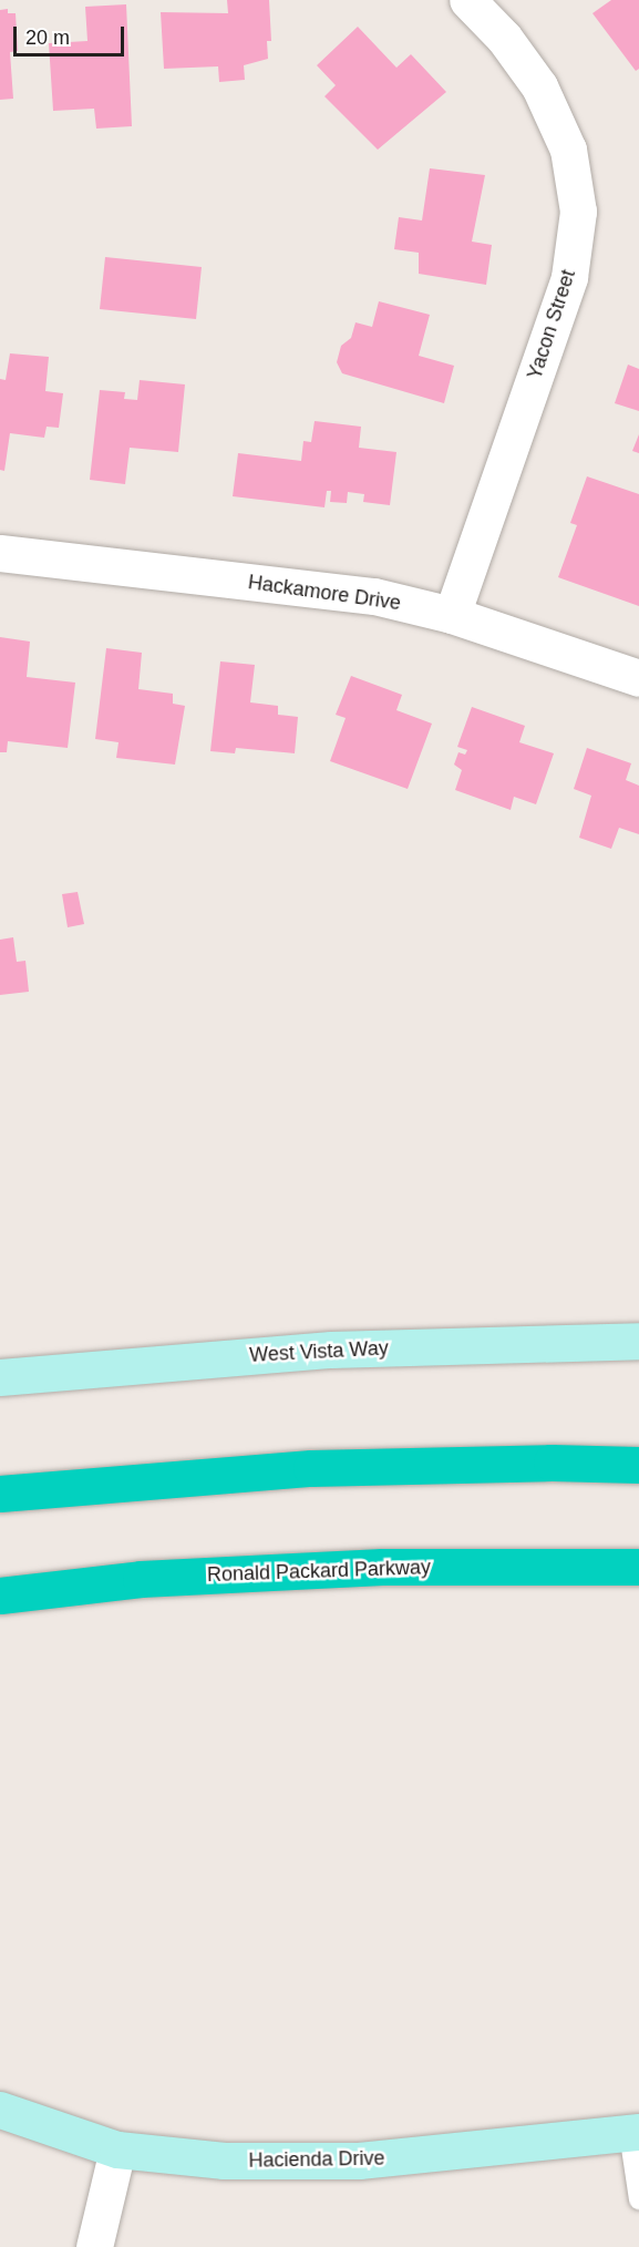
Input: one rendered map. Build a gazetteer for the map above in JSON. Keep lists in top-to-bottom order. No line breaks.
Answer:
{"streets":{"highway":["Ronald Packard Parkway"],"main road":["West Vista Way","Hacienda Drive"],"street":["Yacon Street","Hackamore Drive"]},"crossings":[["Yacon Street","Hackamore Drive"]],"scale_bar":"20 m"}
